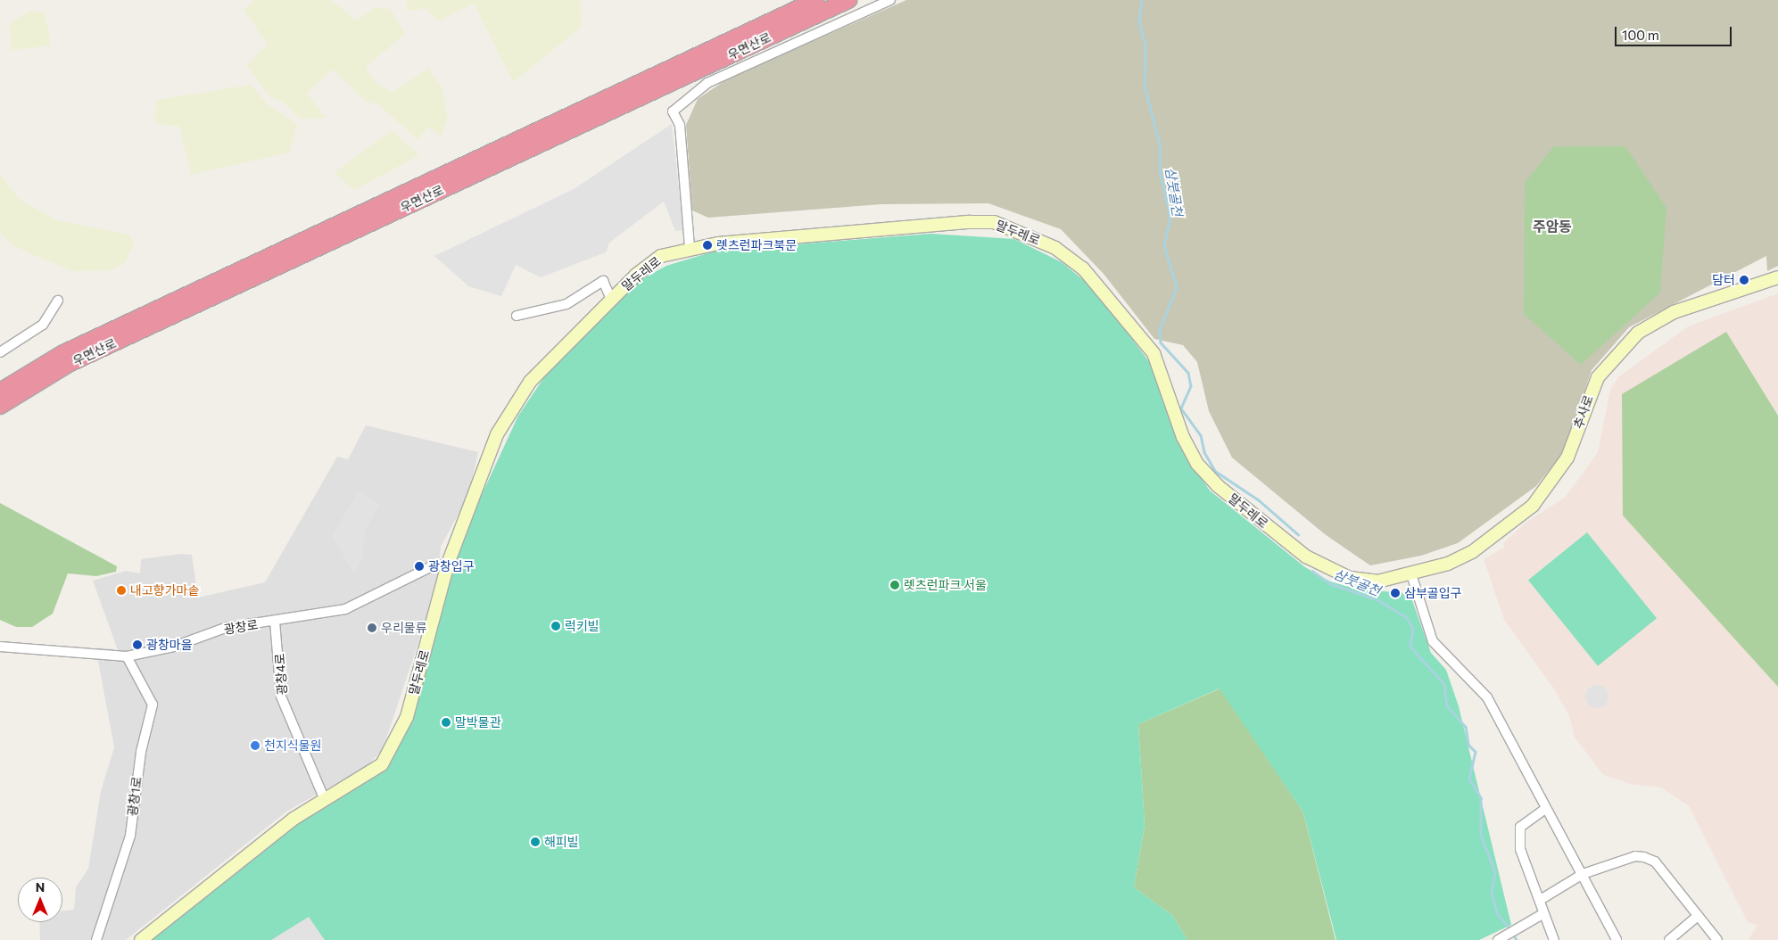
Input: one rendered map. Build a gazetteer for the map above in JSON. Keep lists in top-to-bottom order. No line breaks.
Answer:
{"streets":{"highway":["우면산로"],"street":["말두레로","추사로","광창로","광창4로","광창1로"]},"crossings":[["말두레로","추사로"],["말두레로","광창로"],["말두레로","광창4로"],["광창로","광창4로"],["광창로","광창1로"]],"districts":["주암동"],"water":["삼붓골천"],"places":["렛츠런파크북문","담터","광창입구","렛츠런파크 서울","내고향가마솥","삼부골입구","럭키빌","우리물류","광창마을","말박물관","천지식물원","해피빌"],"scale_bar":"100 m","north":"top"}
